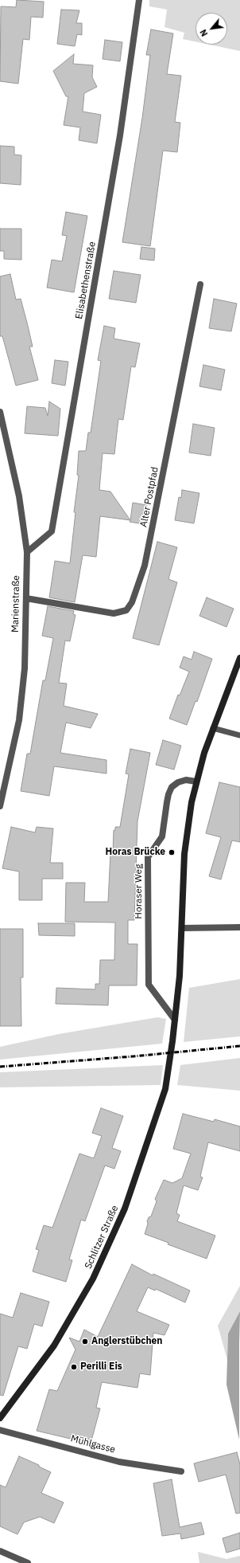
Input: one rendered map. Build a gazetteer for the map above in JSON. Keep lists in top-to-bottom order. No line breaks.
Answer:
{"streets":{"main road":["Schlitzer Straße"],"street":["Elisabethenstraße","Alter Postpfad","Marienstraße","Horaser Weg","Mühlgasse"]},"crossings":[["Elisabethenstraße","Marienstraße"],["Alter Postpfad","Marienstraße"],["Horaser Weg","Schlitzer Straße"]],"places":["Horas Brücke","Anglerstübchen","Perilli Eis"],"north":"bottom left"}
